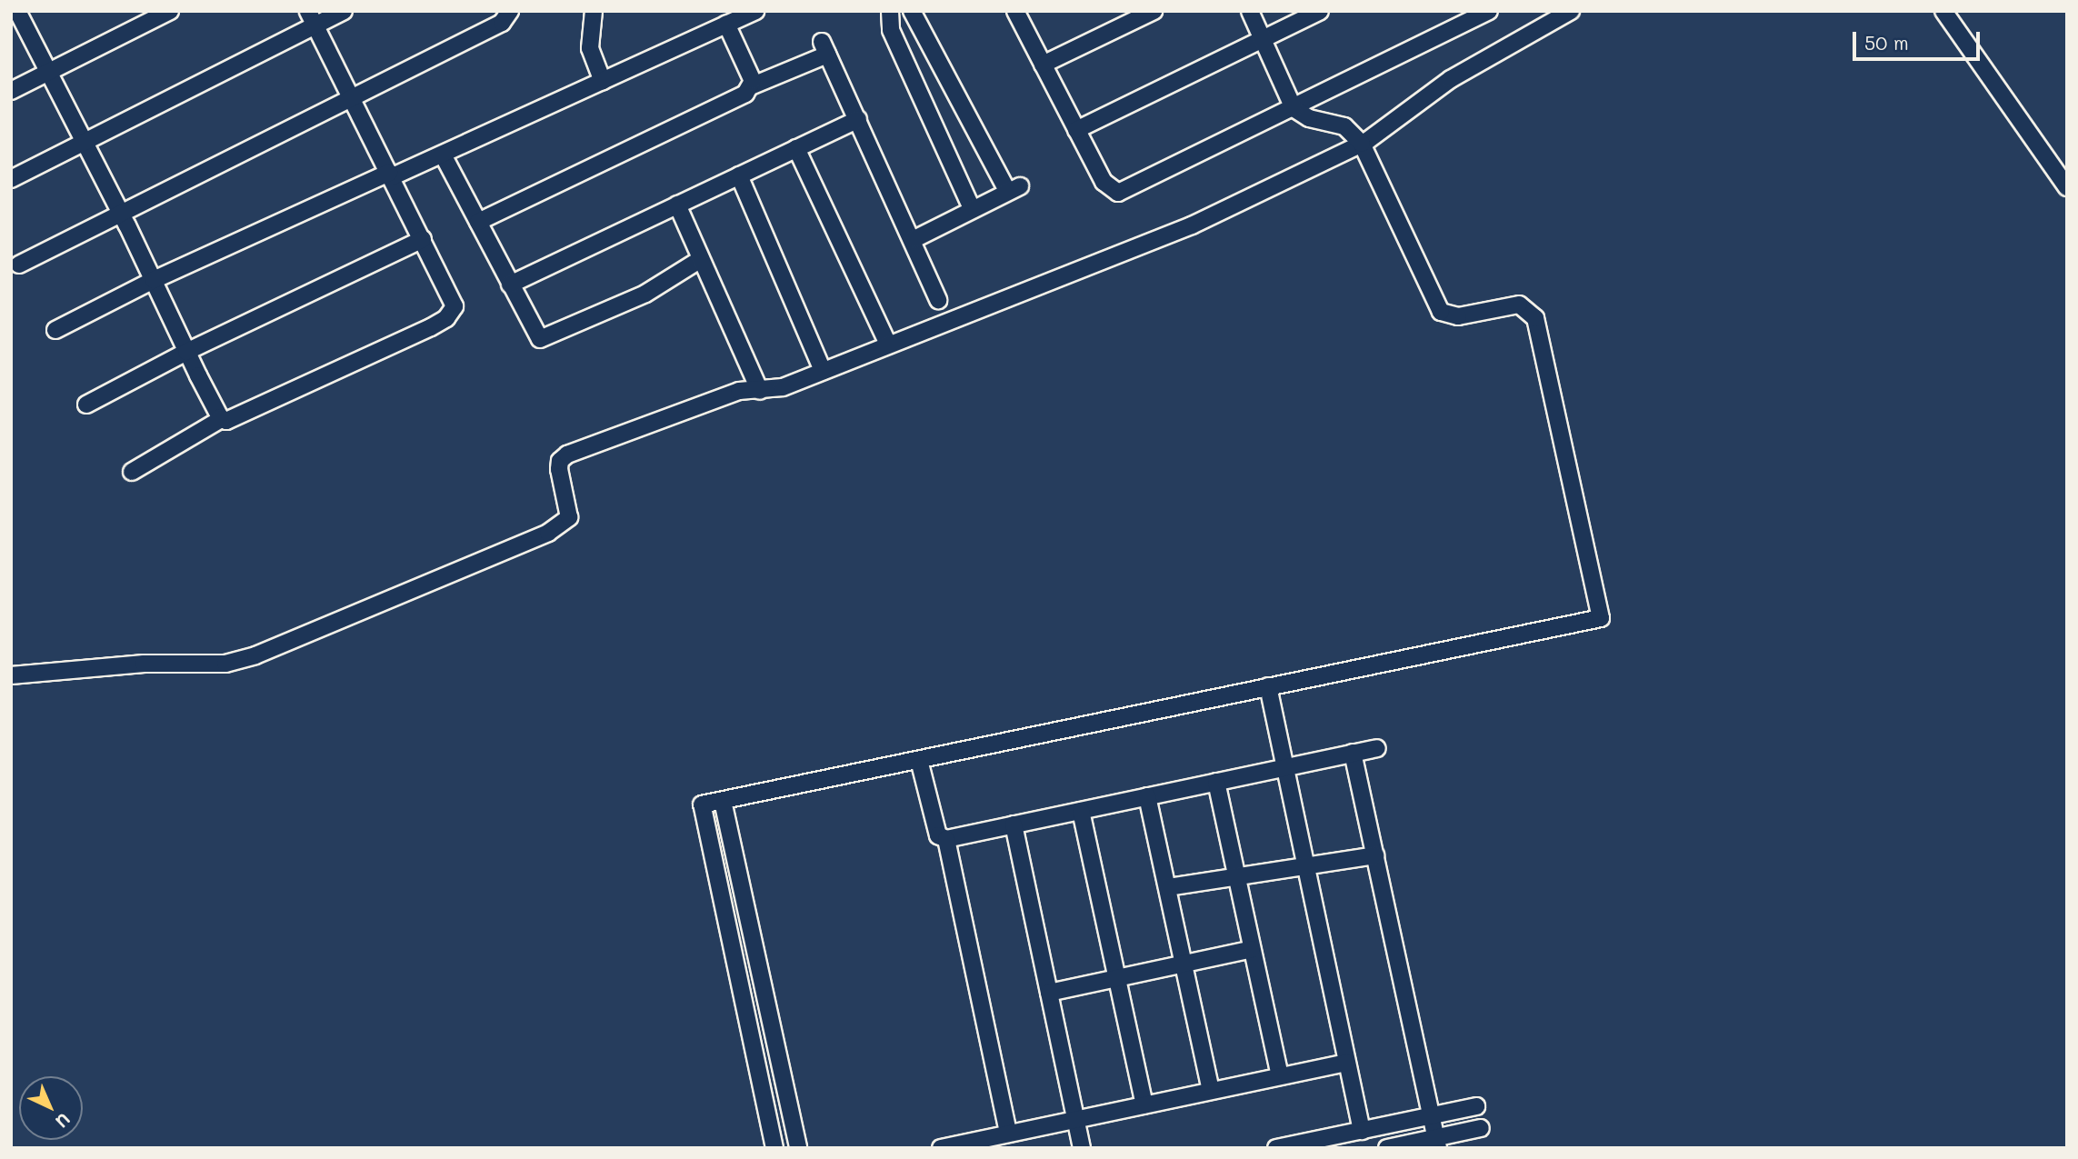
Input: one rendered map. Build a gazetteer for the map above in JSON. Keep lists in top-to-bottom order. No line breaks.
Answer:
{"scale_bar":"50 m","north":"bottom right"}
